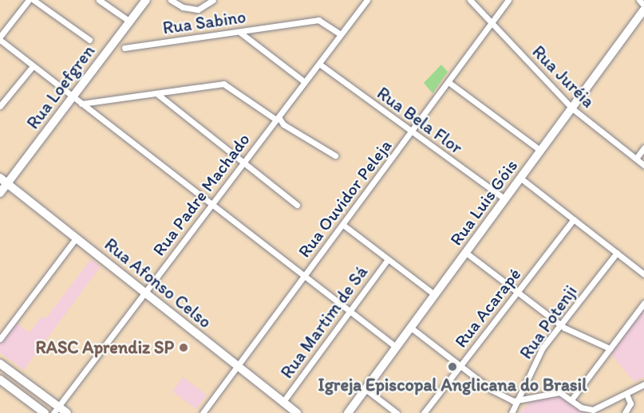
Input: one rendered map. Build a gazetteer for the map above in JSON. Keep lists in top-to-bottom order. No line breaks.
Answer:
{"streets":{"street":["Rua Sabino","Rua Juréia","Rua Loefgren","Rua Bela Flor","Rua Padre Machado","Rua Ouvidor Peleja","Rua Luis Góis","Rua Afonso Celso","Rua Acarapé","Rua Martim de Sá","Rua Potenji"]},"crossings":[["Rua Sabino","Rua Padre Machado"],["Rua Juréia","Rua Ouvidor Peleja"],["Rua Juréia","Rua Luis Góis"],["Rua Loefgren","Rua Afonso Celso"],["Rua Bela Flor","Rua Padre Machado"],["Rua Bela Flor","Rua Ouvidor Peleja"],["Rua Bela Flor","Rua Luis Góis"],["Rua Padre Machado","Rua Afonso Celso"],["Rua Ouvidor Peleja","Rua Afonso Celso"],["Rua Afonso Celso","Rua Martim de Sá"]],"places":["RASC Aprendiz SP","Igreja Episcopal Anglicana do Brasil"]}
